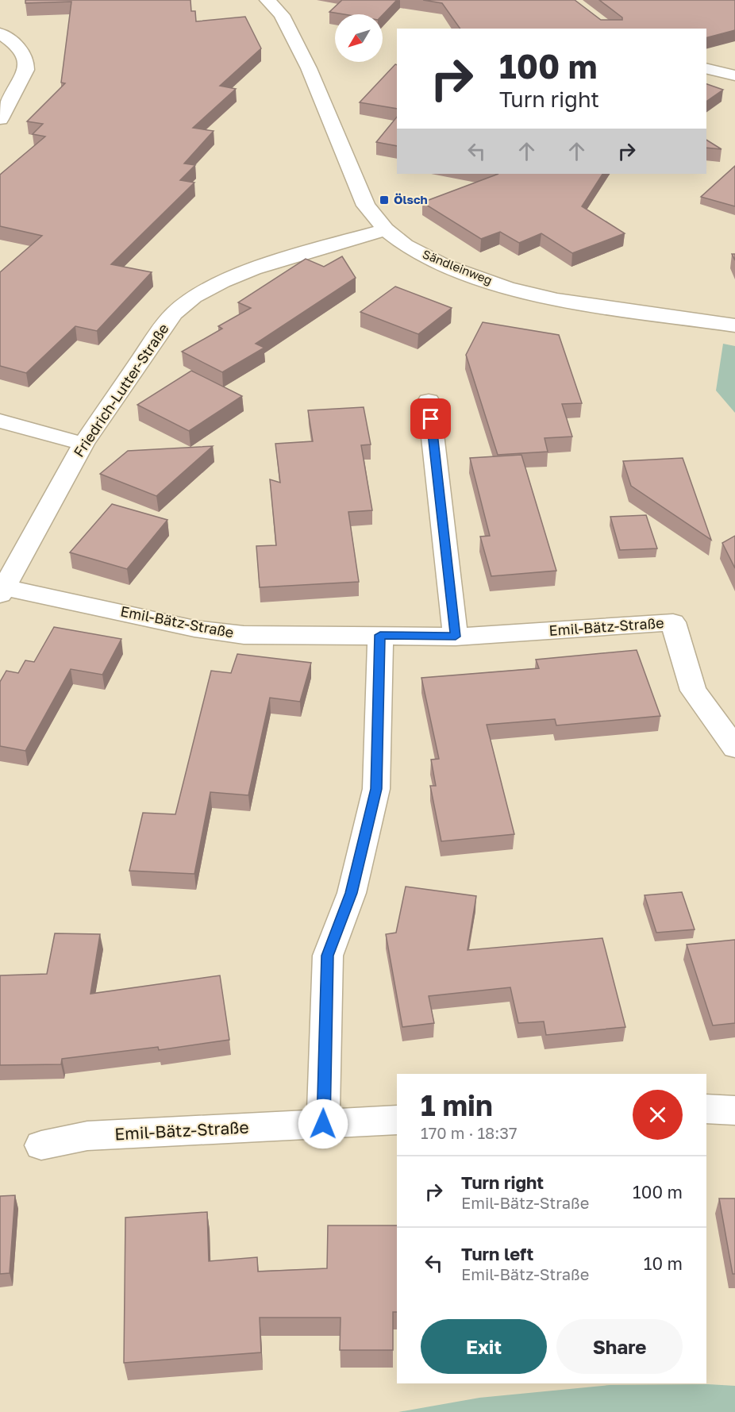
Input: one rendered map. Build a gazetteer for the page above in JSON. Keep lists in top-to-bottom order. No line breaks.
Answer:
{"streets":{"street":["Sändleinweg","Friedrich-Lutter-Straße","Emil-Bätz-Straße"]},"crossings":[["Sändleinweg","Friedrich-Lutter-Straße"],["Friedrich-Lutter-Straße","Emil-Bätz-Straße"]],"places":{"transit":["Ölsch"]},"north":"bottom left","page":{"turn":["100 m","Turn right"],"heading":["1 min","170 m · 18:37"],"list":[{"name":"Turn right","note":"Emil-Bätz-Straße","value":"100 m"},{"name":"Turn left","note":"Emil-Bätz-Straße","value":"10 m"}],"buttons":["Exit","Share"]}}
